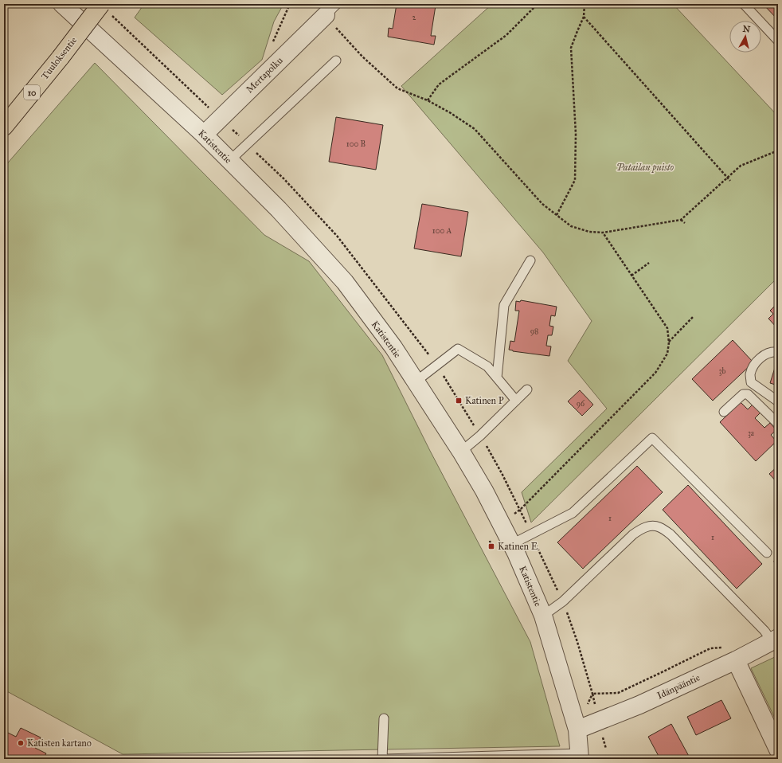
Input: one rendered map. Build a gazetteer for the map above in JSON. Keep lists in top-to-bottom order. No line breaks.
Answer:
{"streets":{"highway":["Tuuloksentie","10"],"street":["Mertapolku","Katistentie","Idänpääntie"]},"crossings":[["Mertapolku","Katistentie"],["Katistentie","Idänpääntie"]],"parks":["Patailan puisto"],"places":{"transit":["Katinen P","Katinen E"],"other":["Katisten kartano"]},"house_numbers":["2","100 B","100 A","98","3b","96","3a","1","1"],"north":"top"}
